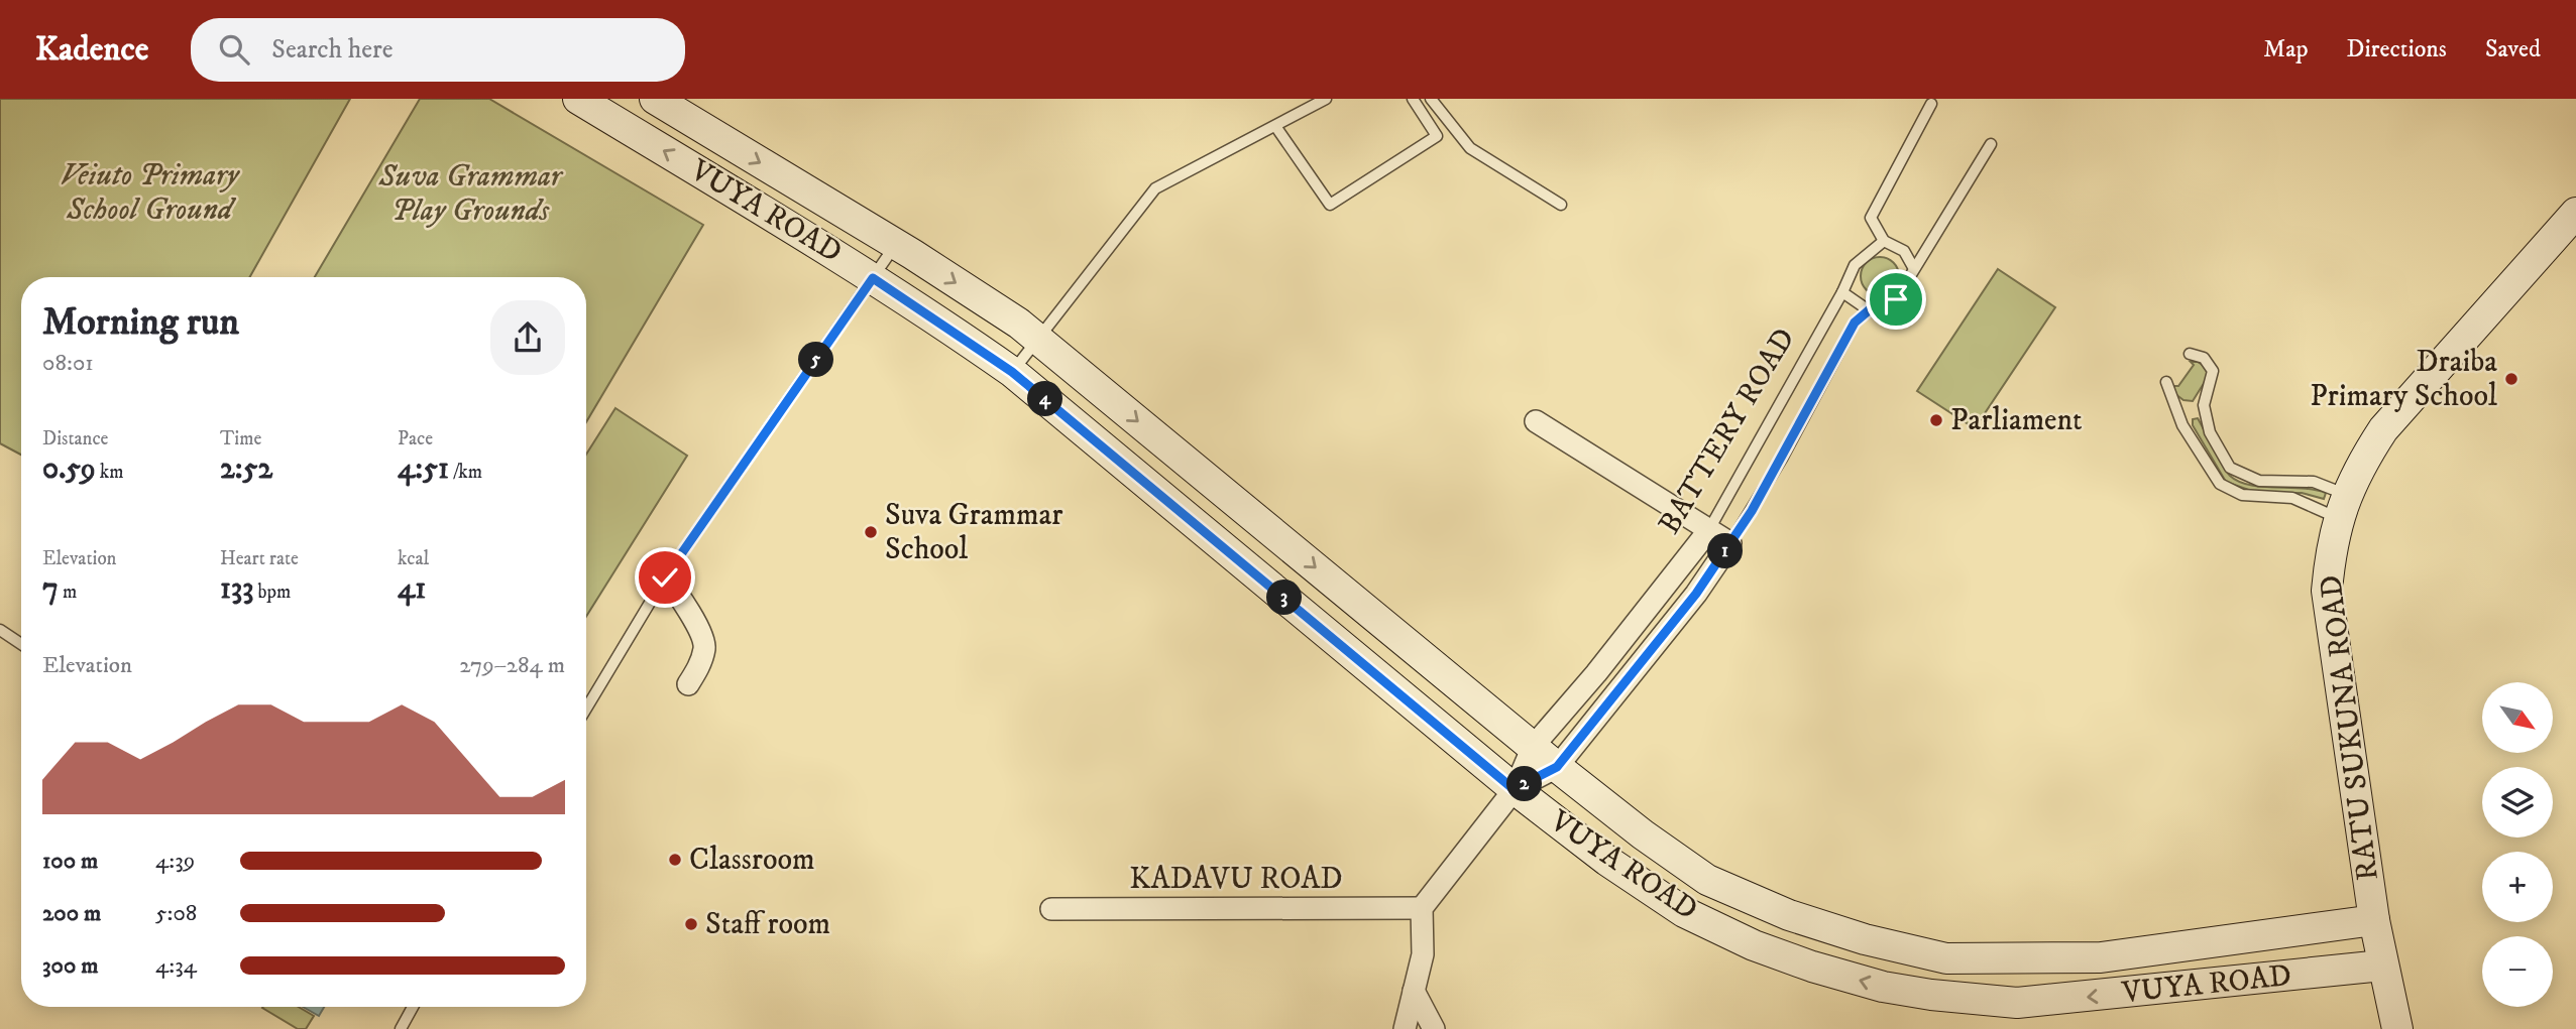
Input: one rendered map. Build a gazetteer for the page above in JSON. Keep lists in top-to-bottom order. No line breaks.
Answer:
{"streets":{"main road":["VUYA ROAD","RATU SUKUNA ROAD"],"street":["BATTERY ROAD","KADAVU ROAD"]},"crossings":[["VUYA ROAD","BATTERY ROAD"],["VUYA ROAD","RATU SUKUNA ROAD"]],"parks":["Veiuto Primary School Ground","Suva Grammar Play Grounds"],"places":["Draiba Primary School","Parliament","Suva Grammar School","Classroom","Staff room"],"north":"bottom right","page":{"header":"Kadence","search":"Search here","nav":["Map","Directions","Saved"],"heading":["Morning run","08:01"],"pins":["5","4","1","3","2"],"stats":[["Distance","0.59 km"],["Time","2:52"],["Pace","4:51 /km"],["Elevation","7 m"],["Heart rate","133 bpm"],["kcal","41"]],"chart":["Elevation","279–284 m"],"map_buttons":["+","−"],"list":[{"name":"100 m","note":"4:39"},{"name":"200 m","note":"5:08"},{"name":"300 m","note":"4:34"}]}}
